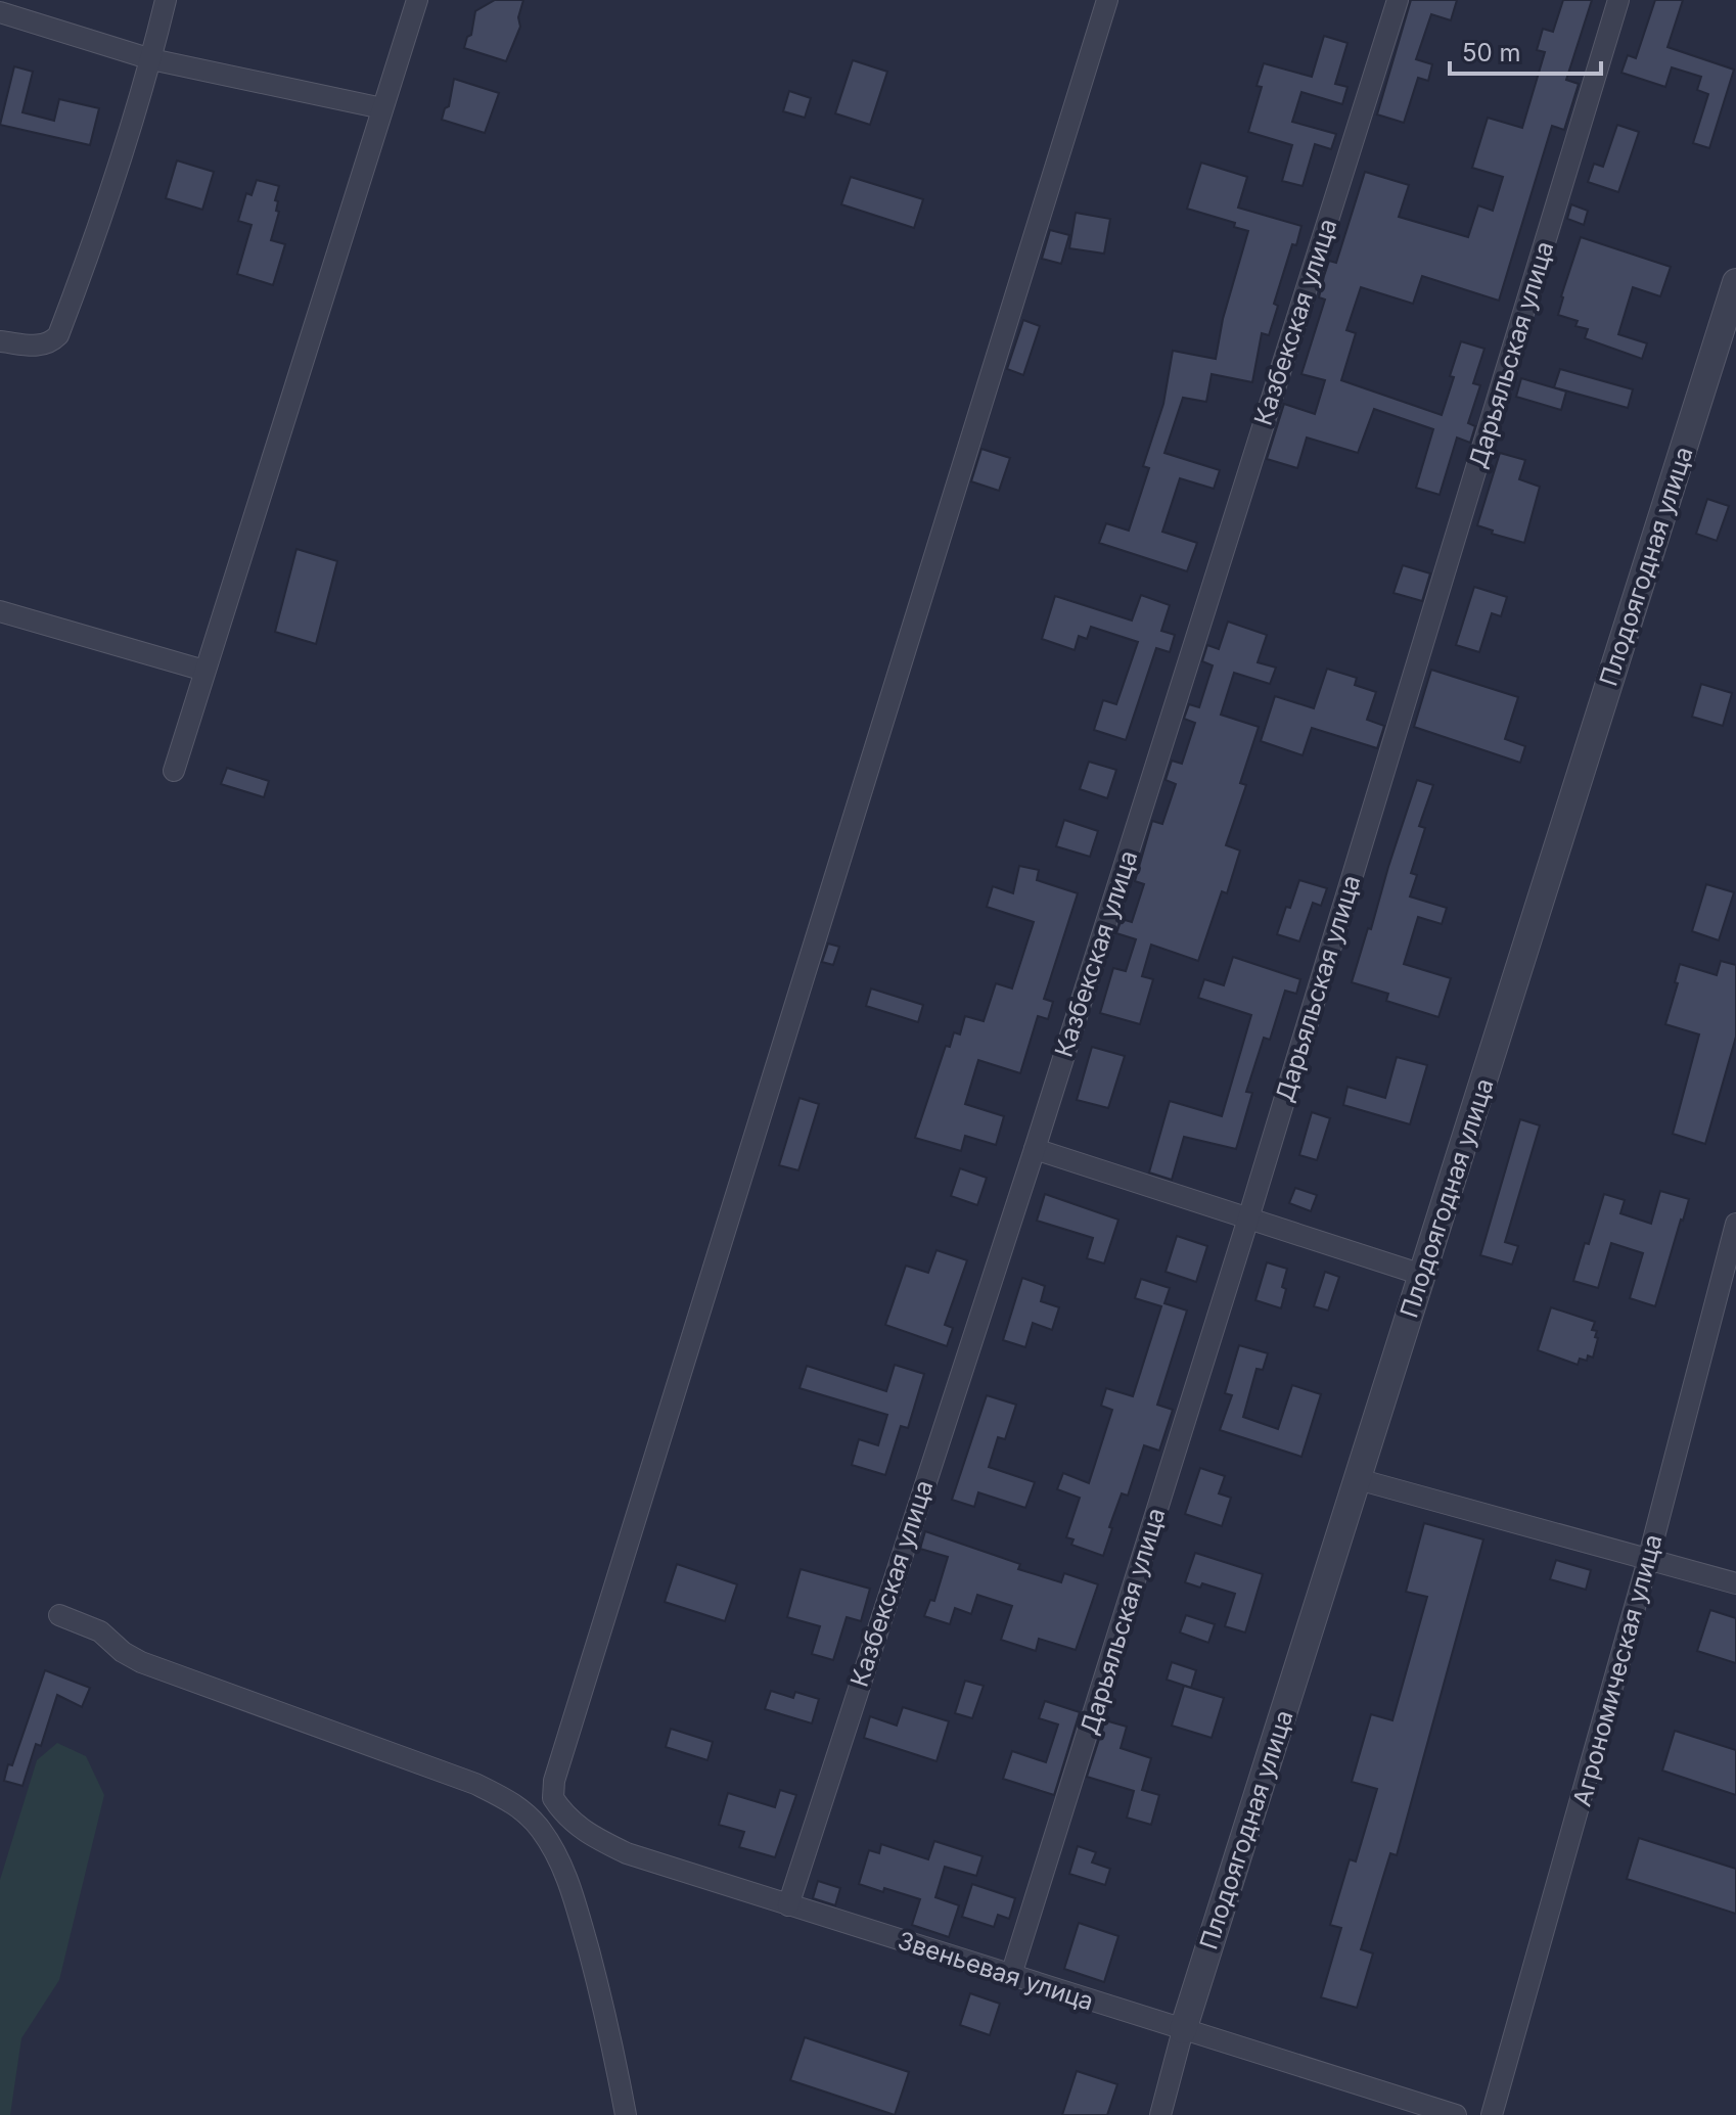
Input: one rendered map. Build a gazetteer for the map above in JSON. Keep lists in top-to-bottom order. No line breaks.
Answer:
{"streets":{"street":["Казбекская улица","Дарьяльская улица","Плодоягодная улица","Агрономическая улица","Звеньевая улица"]},"crossings":[["Казбекская улица","Звеньевая улица"],["Дарьяльская улица","Звеньевая улица"],["Плодоягодная улица","Звеньевая улица"]],"scale_bar":"50 m"}
